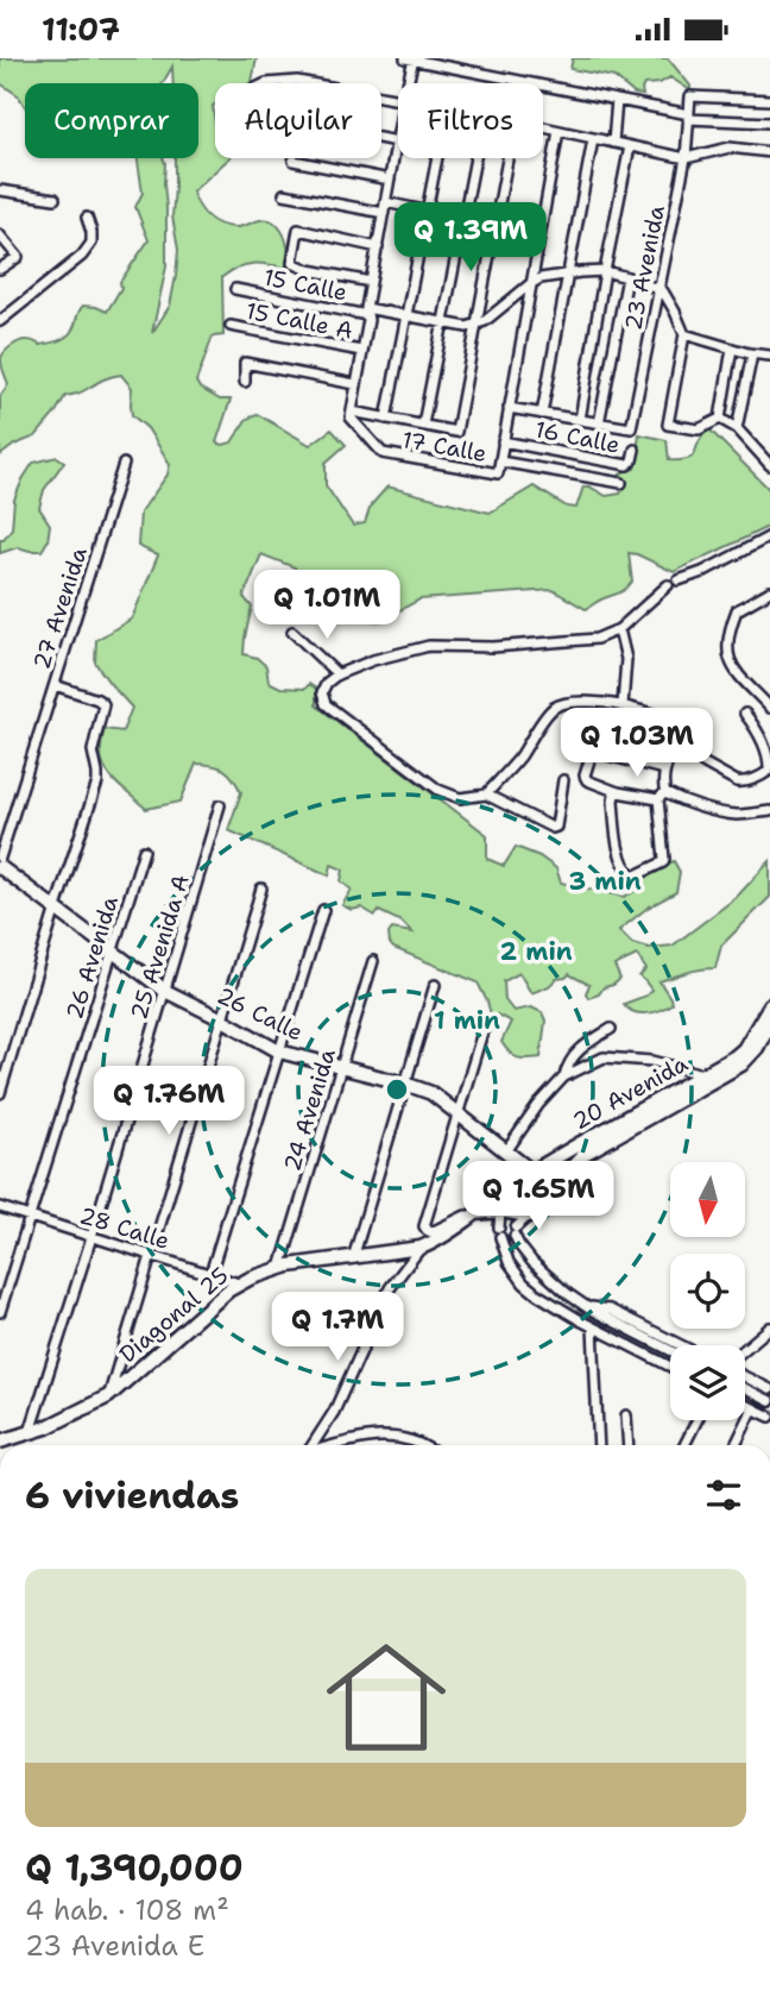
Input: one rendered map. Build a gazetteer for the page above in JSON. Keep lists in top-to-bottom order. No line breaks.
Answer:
{"streets":{"main road":["26 Calle","20 Avenida","Diagonal 25"],"street":["23 Avenida","15 Calle","15 Calle A","16 Calle","17 Calle","27 Avenida","25 Avenida A","26 Avenida","24 Avenida","28 Calle"]},"crossings":[["25 Avenida A","26 Calle"],["25 Avenida A","28 Calle"],["25 Avenida A","Diagonal 25"],["26 Avenida","26 Calle"],["26 Avenida","28 Calle"],["26 Calle","20 Avenida"],["26 Calle","24 Avenida"],["20 Avenida","Diagonal 25"],["24 Avenida","Diagonal 25"],["28 Calle","Diagonal 25"]],"north":"bottom","page":{"status":"11:07","chip":["Comprar","Alquilar","Filtros"],"price":["Q 1.39M","Q 1.01M","Q 1.03M","Q 1.76M","Q 1.65M","Q 1.7M"],"heading":"6 viviendas","list":[{"name":"Q 1,390,000","note":"4 hab. · 108 m² · 23 Avenida E"}]},"rings":["3 min","2 min","1 min"]}
